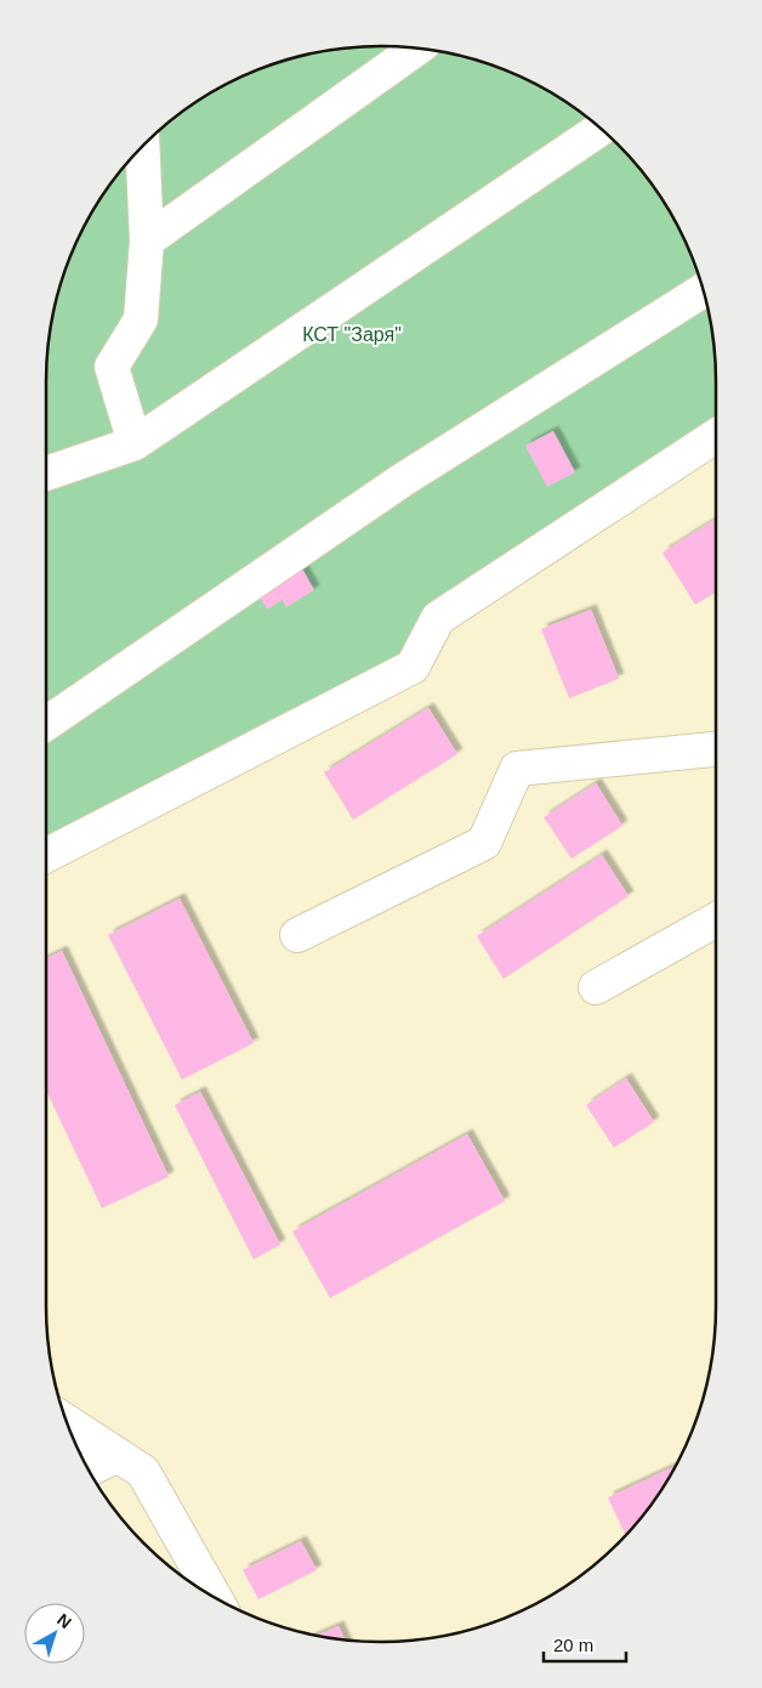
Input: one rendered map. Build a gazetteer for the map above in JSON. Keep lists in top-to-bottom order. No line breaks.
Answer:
{"parks":["КСТ \"Заря\""],"scale_bar":"20 m","north":"top right"}
